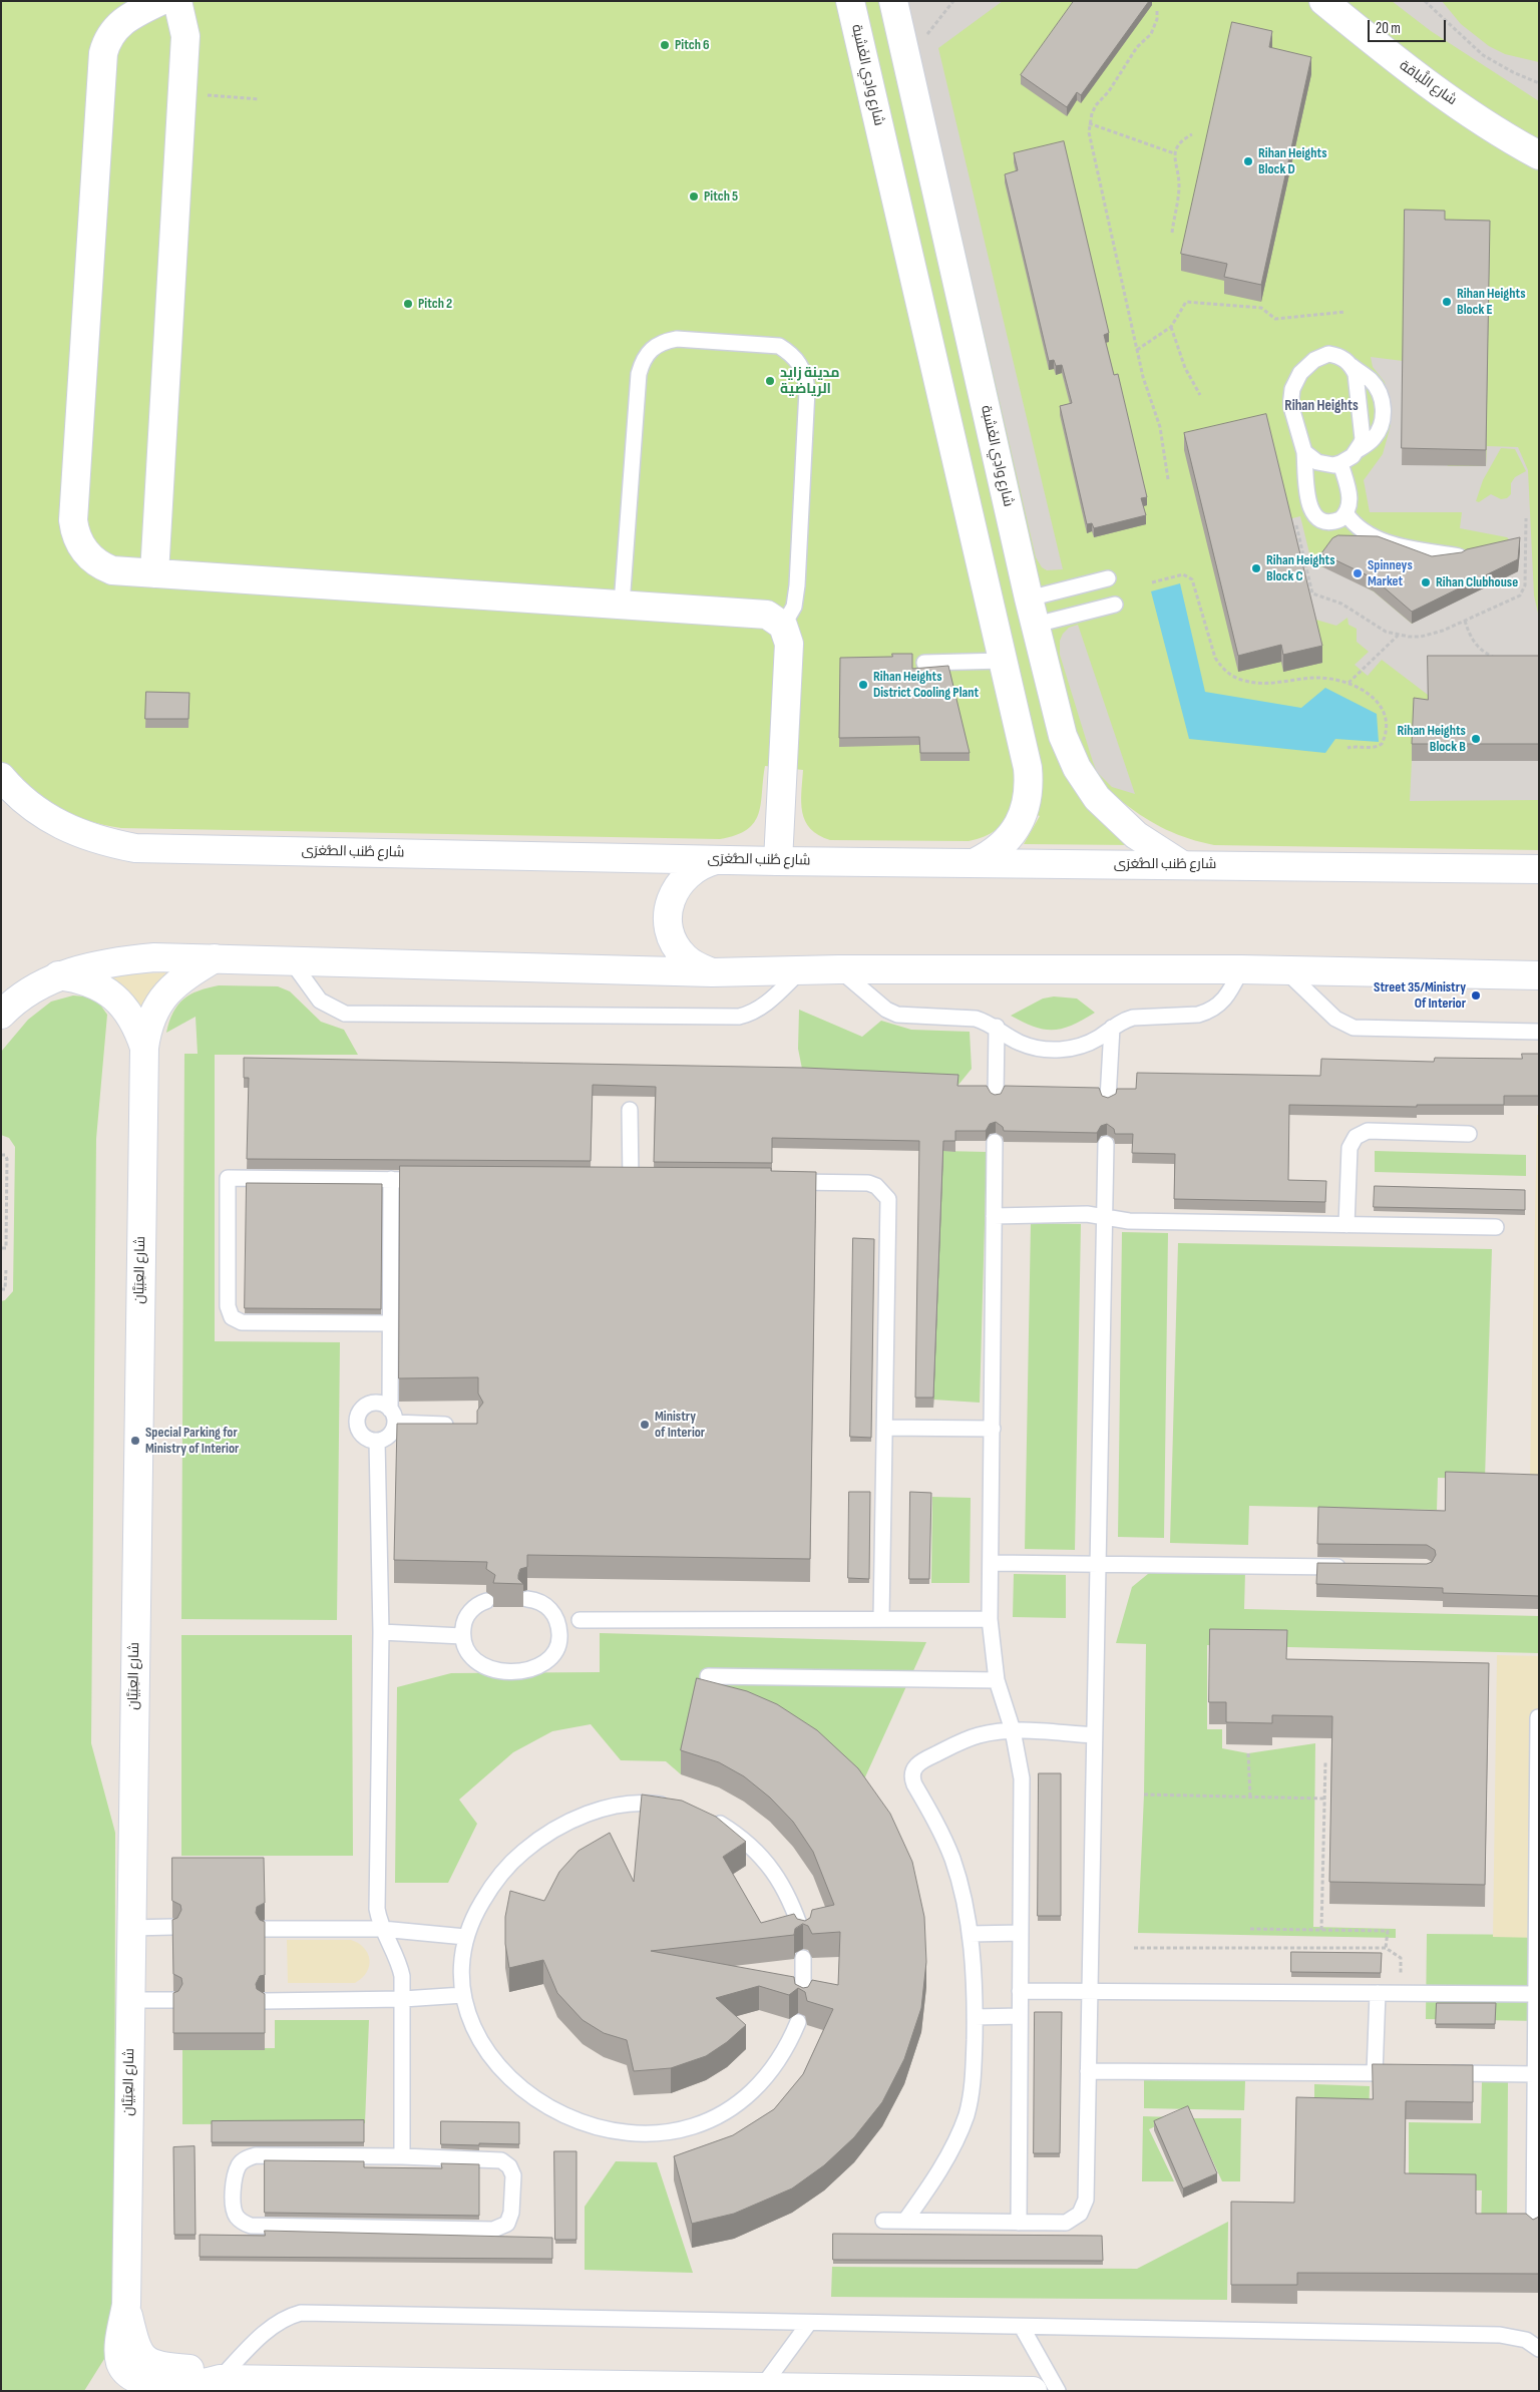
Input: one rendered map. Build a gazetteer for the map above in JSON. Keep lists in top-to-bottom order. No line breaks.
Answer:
{"streets":{"street":["شارع وادِي الغَشبة","شارع اللَّباقة","شارع طُنب الصُّغرَى","شارع العِبَيَّان"]},"crossings":[["شارع وادِي الغَشبة","شارع طُنب الصُّغرَى"]],"districts":["Rihan Heights"],"places":["Pitch 6","Rihan Heights Block D","Pitch 5","Rihan Heights Block E","Pitch 2","مدينة زايد الرياضية","Rihan Heights Block C","Spinneys Market","Rihan Clubhouse","Rihan Heights District Cooling Plant","Rihan Heights Block B","Street 35/Ministry Of Interior","Ministry of Interior","Special Parking for Ministry of Interior"],"scale_bar":"20 m"}
